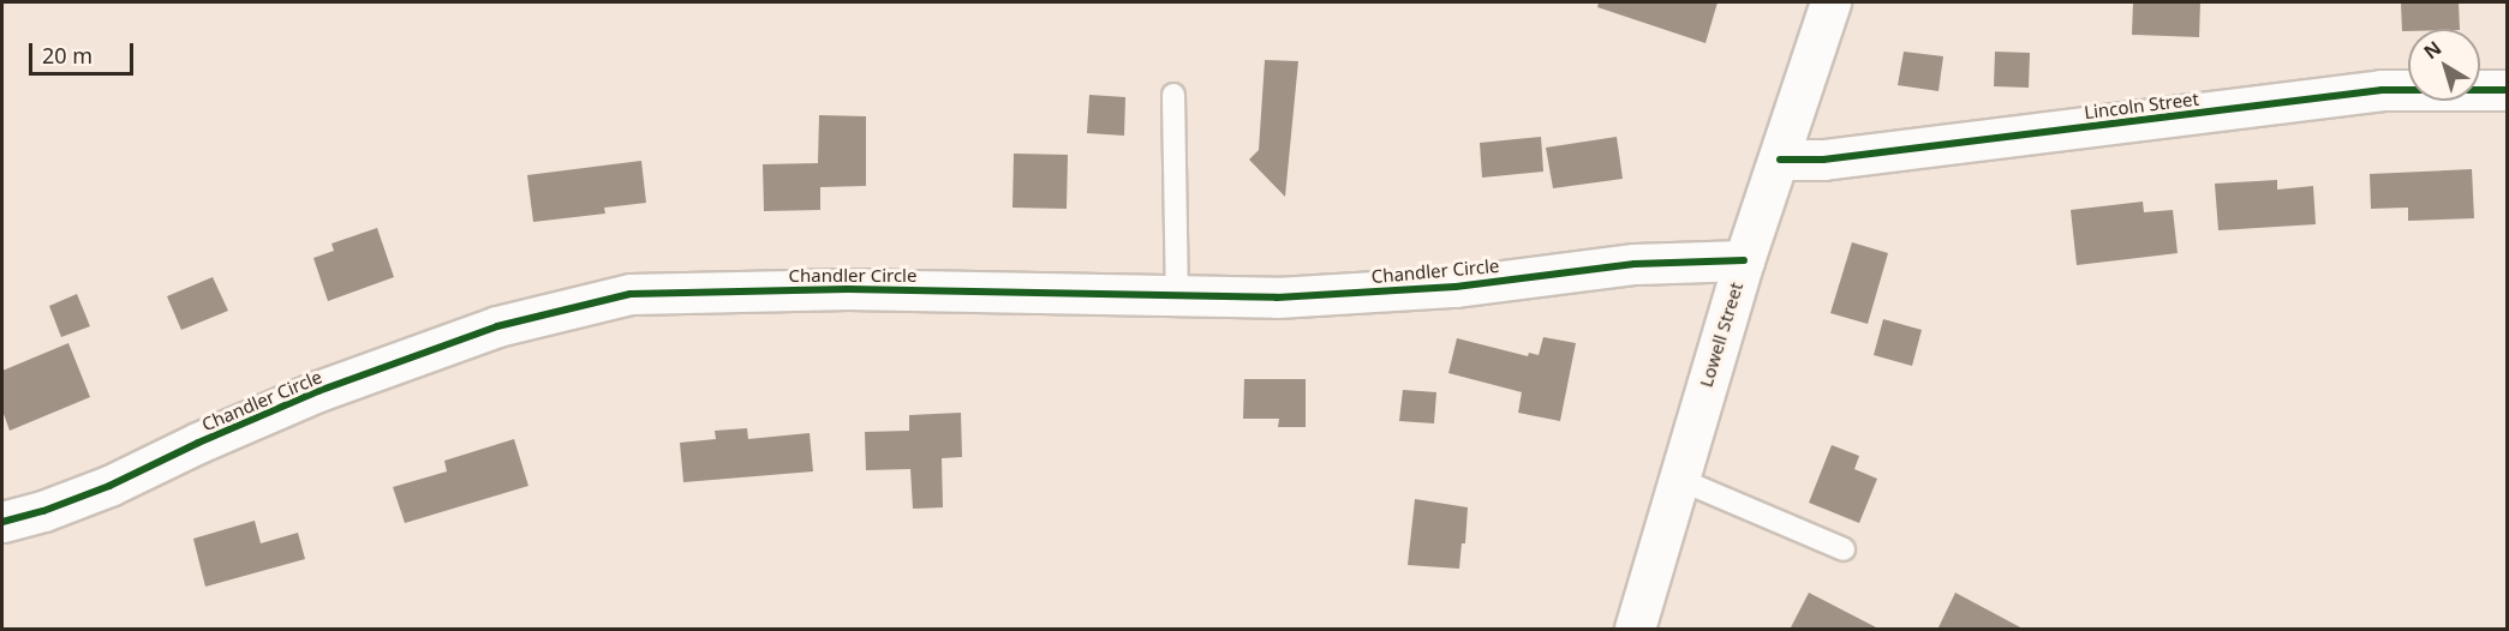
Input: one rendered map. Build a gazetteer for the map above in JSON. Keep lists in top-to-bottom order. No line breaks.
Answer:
{"streets":{"street":["Lincoln Street","Chandler Circle","Lowell Street"]},"crossings":[["Lincoln Street","Lowell Street"],["Chandler Circle","Lowell Street"]],"scale_bar":"20 m","north":"top left"}
